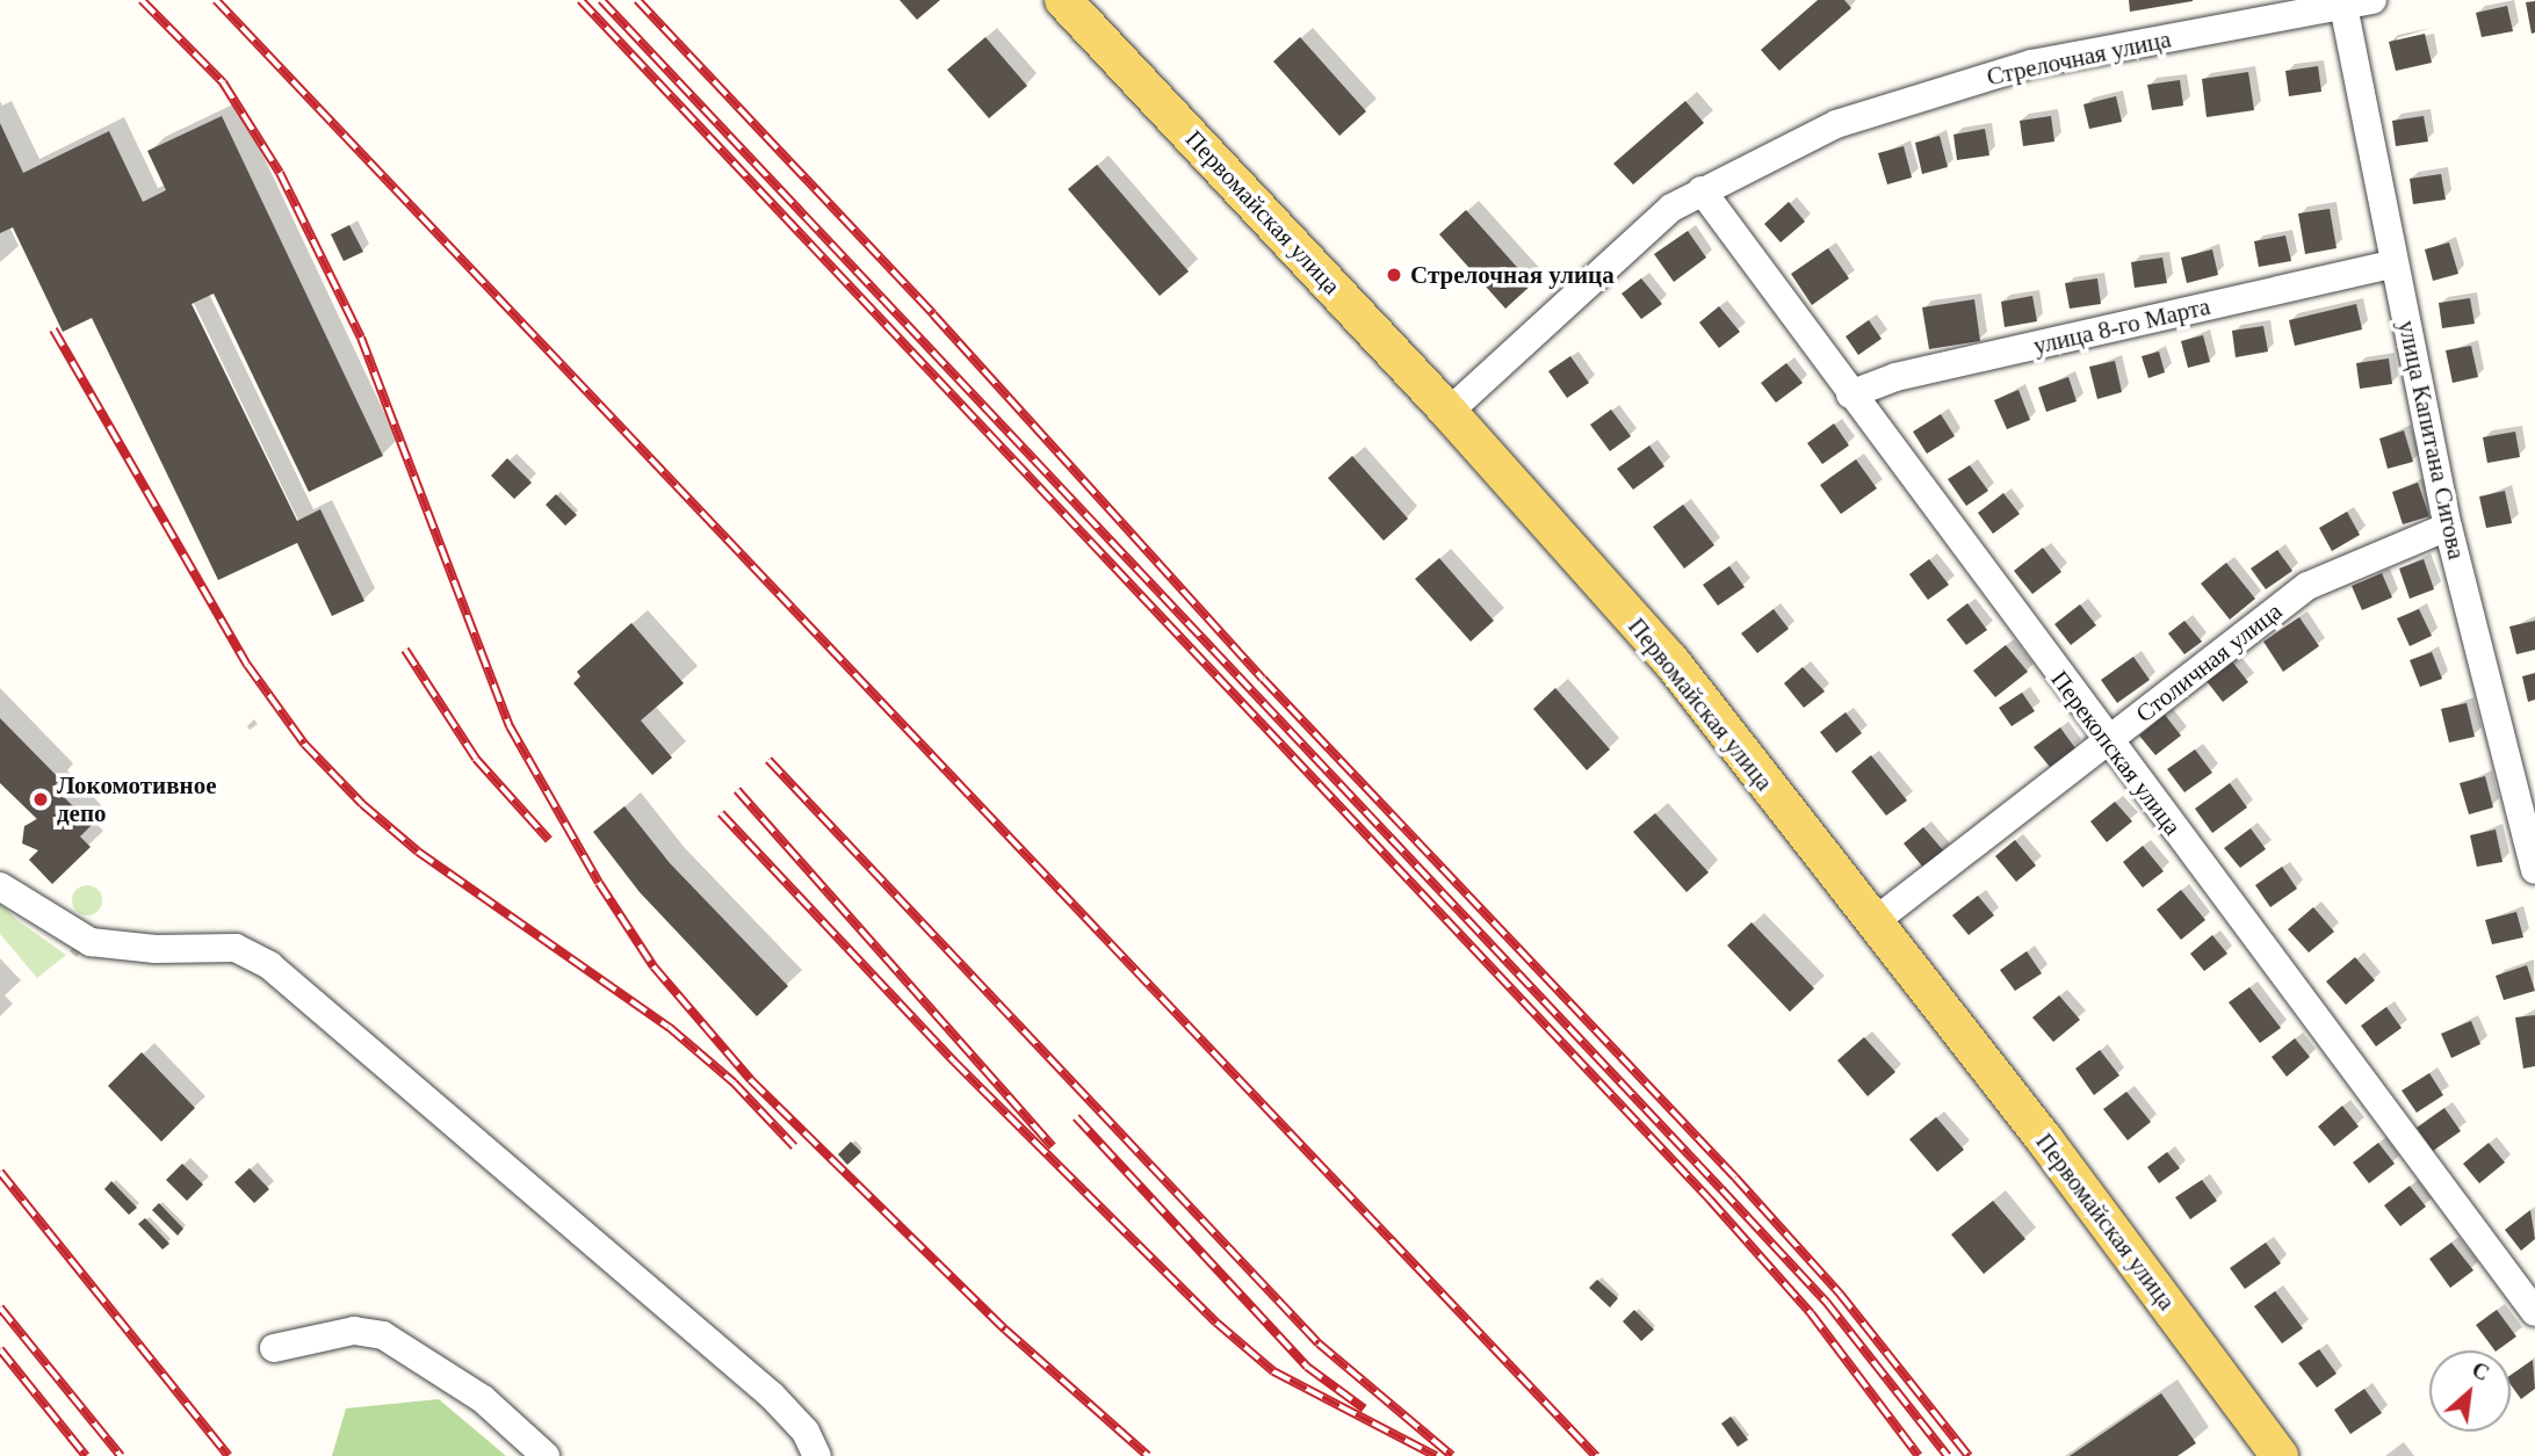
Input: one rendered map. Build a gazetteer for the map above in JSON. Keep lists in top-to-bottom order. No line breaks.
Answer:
{"streets":{"main road":["Первомайская улица"],"street":["Стрелочная улица","улица 8-го Марта","улица Капитана Сигова","Столичная улица","Перекопская улица"]},"crossings":[["Стрелочная улица","Первомайская улица"],["Стрелочная улица","улица Капитана Сигова"],["Стрелочная улица","Перекопская улица"],["Первомайская улица","Столичная улица"],["улица 8-го Марта","улица Капитана Сигова"],["улица 8-го Марта","Перекопская улица"],["улица Капитана Сигова","Столичная улица"],["Столичная улица","Перекопская улица"]],"places":["Стрелочная улица","Локомотивное депо"],"north":"top right"}
